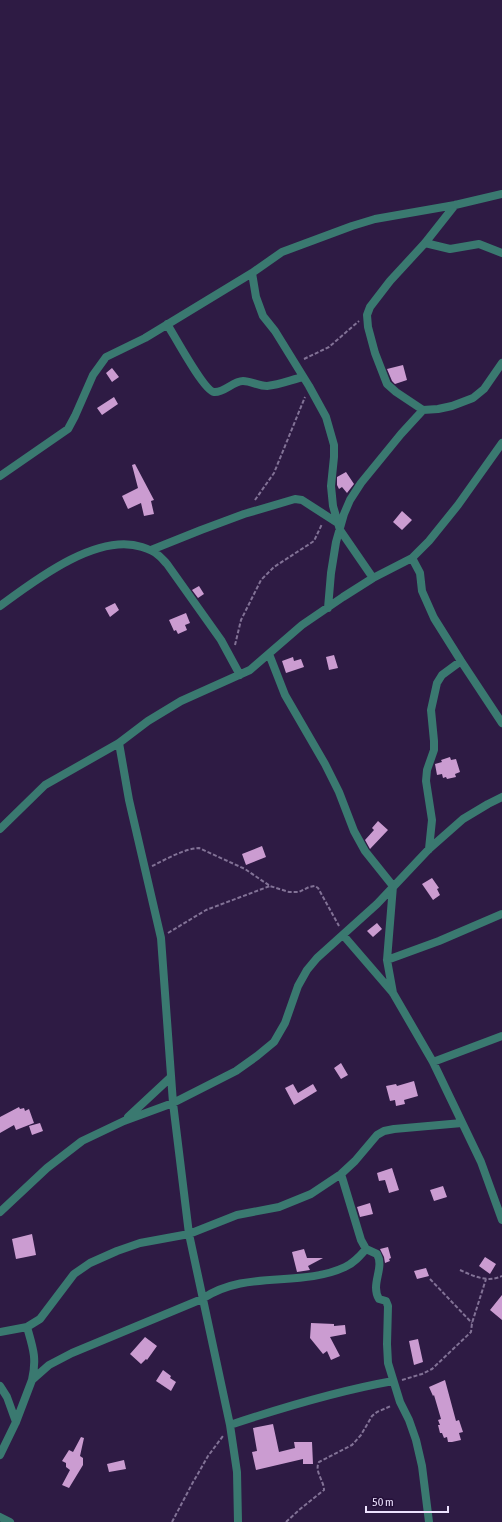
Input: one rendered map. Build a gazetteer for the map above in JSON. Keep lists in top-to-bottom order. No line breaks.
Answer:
{"scale_bar":"50 m"}
